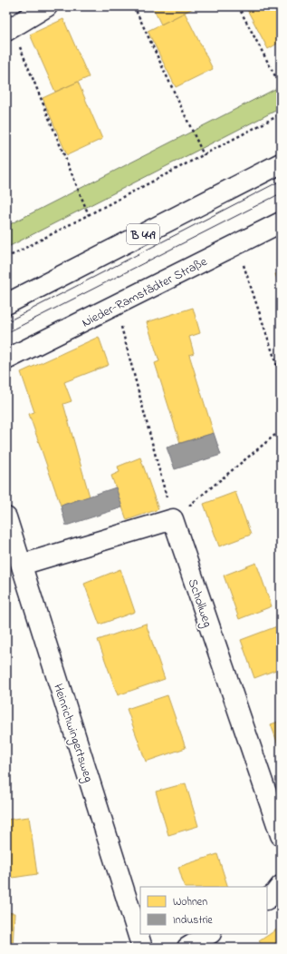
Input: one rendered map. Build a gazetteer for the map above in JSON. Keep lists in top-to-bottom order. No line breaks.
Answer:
{"streets":{"street":["B 449","Nieder-Ramstädter Straße","Schollweg","Heinrichwingertsweg"]},"legend":["Wohnen","Industrie"]}
